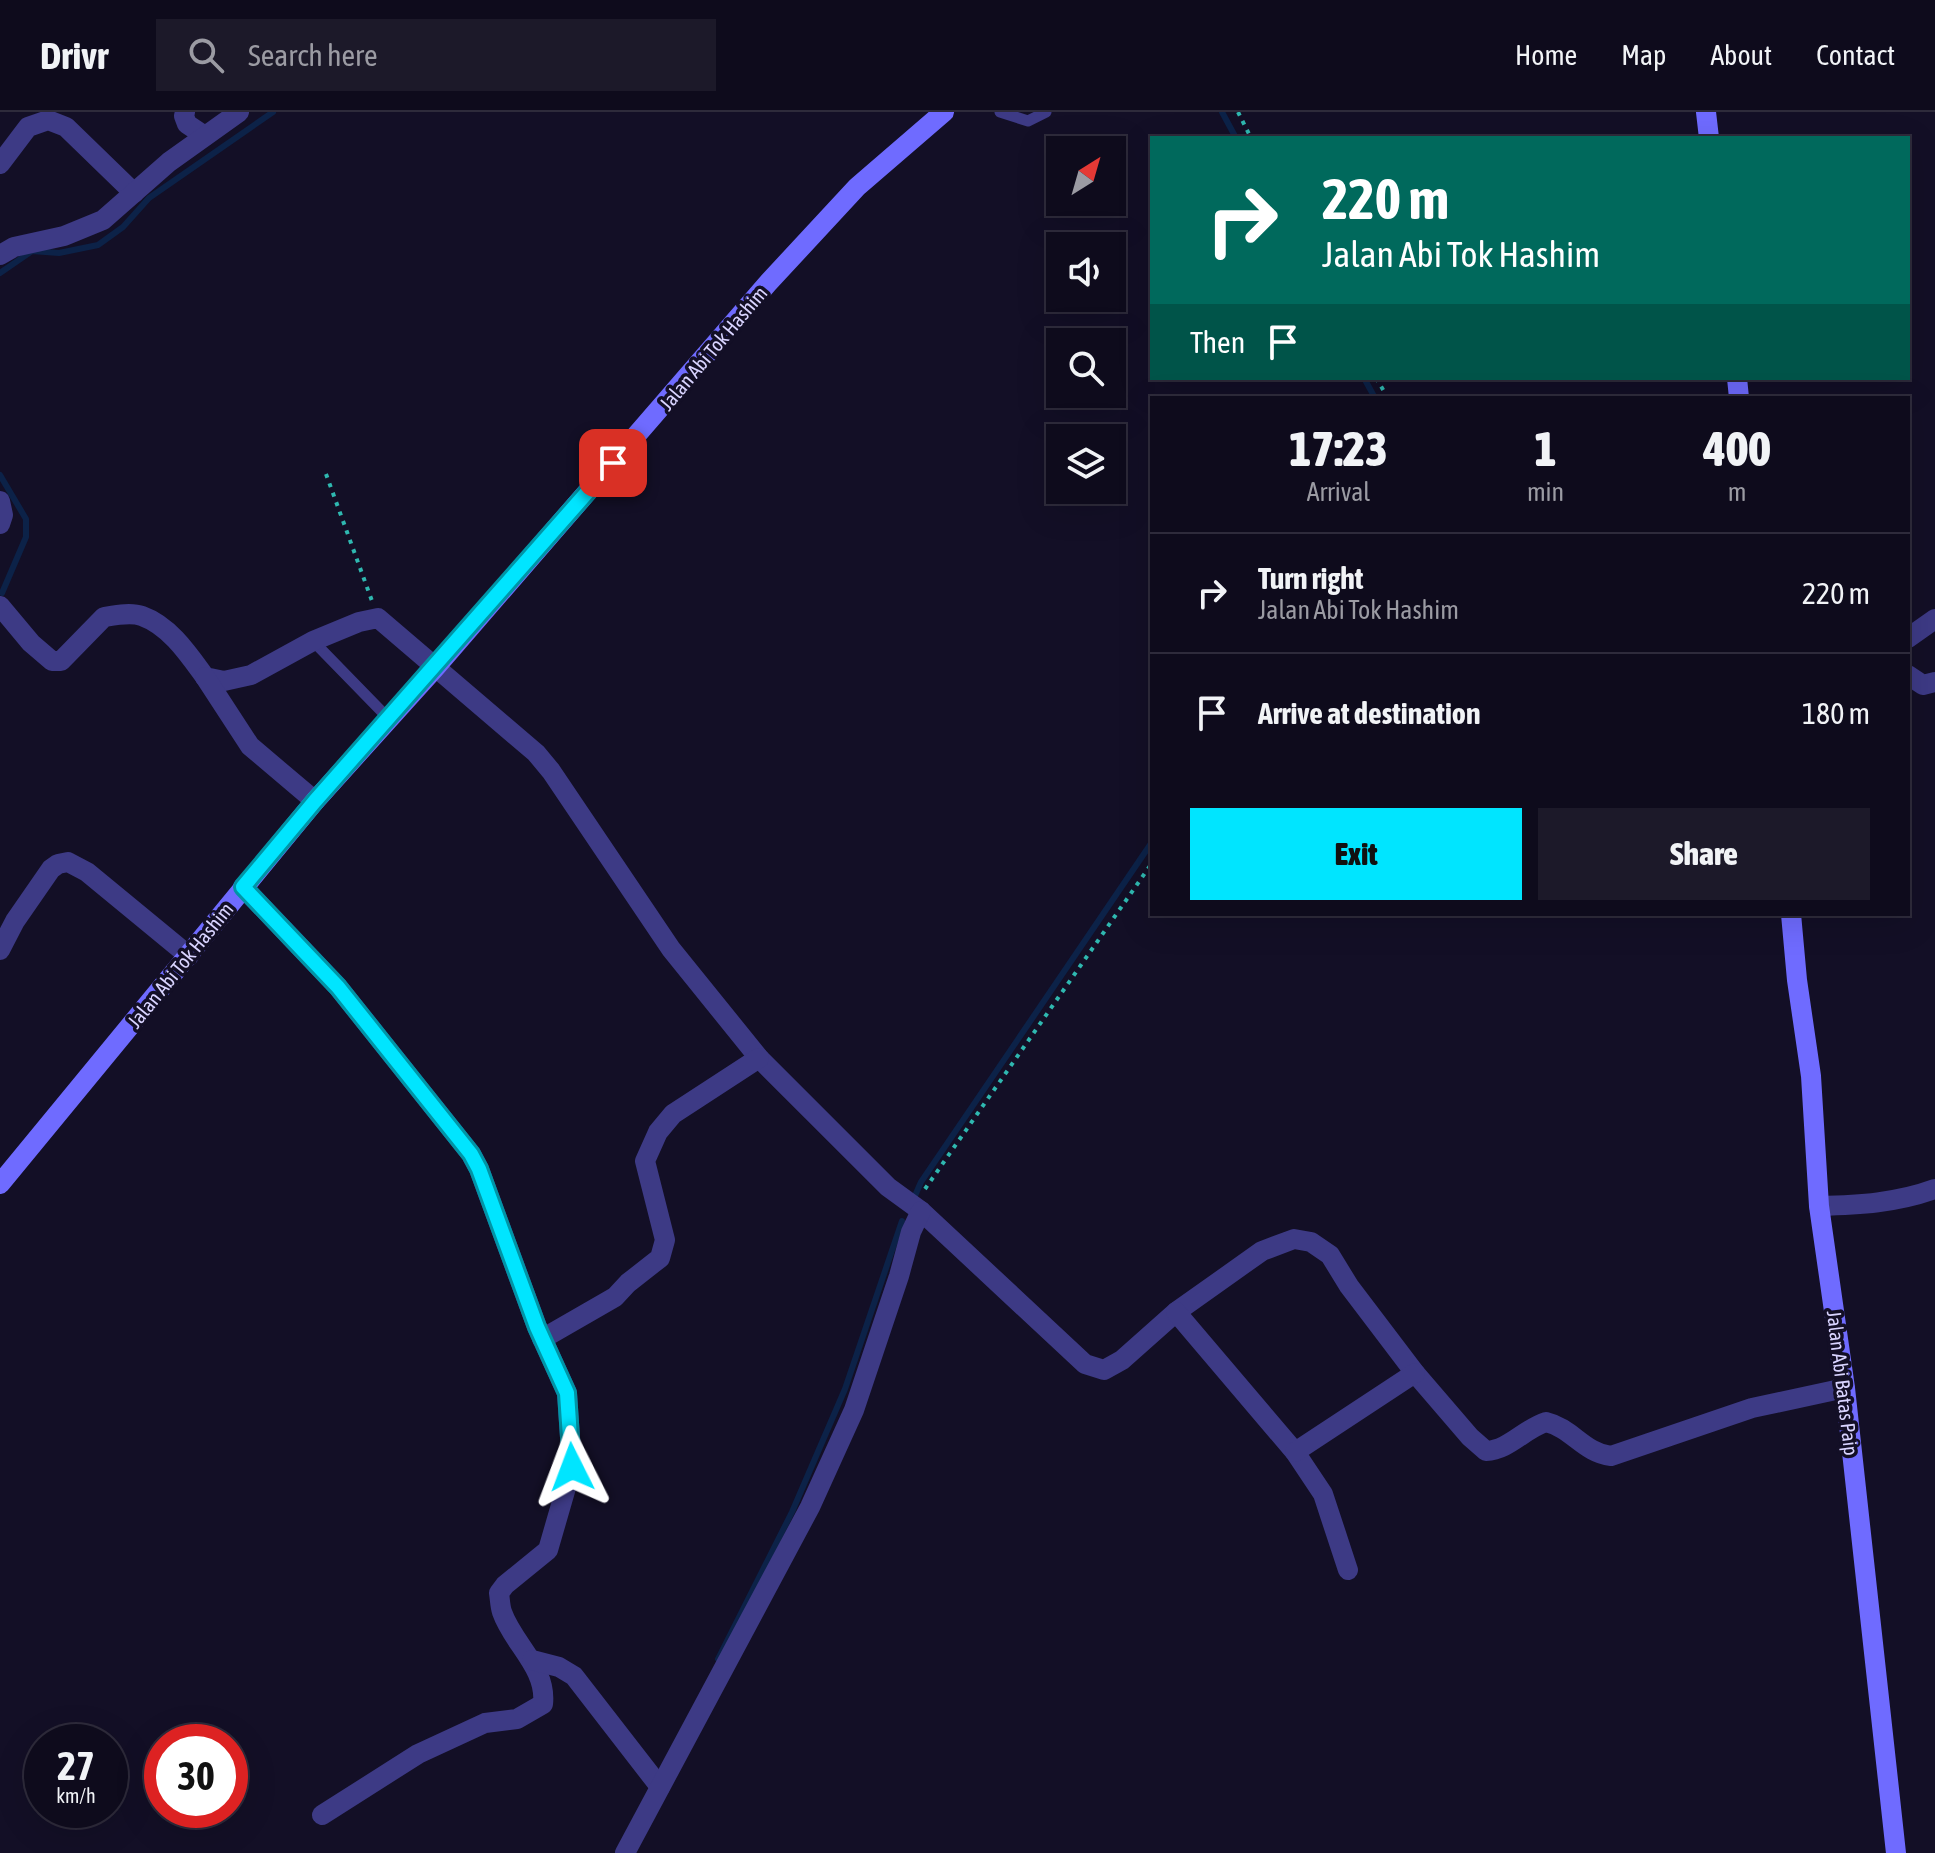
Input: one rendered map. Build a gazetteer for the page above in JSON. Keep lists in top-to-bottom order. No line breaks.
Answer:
{"streets":{"main road":["Jalan Abi Tok Hashim","Jalan Abi Batas Paip"]},"north":"top right","page":{"header":"Drivr","search":"Search here","nav":["Home","Map","About","Contact"],"turn":["220 m","Jalan Abi Tok Hashim"],"then":"Then","eta":["17:23","Arrival","1","min","400","m"],"list":[{"name":"Turn right","note":"Jalan Abi Tok Hashim","value":"220 m"},{"name":"Arrive at destination","value":"180 m"}],"buttons":["Exit","Share"],"speed":"27 km/h","limit":"30"}}
